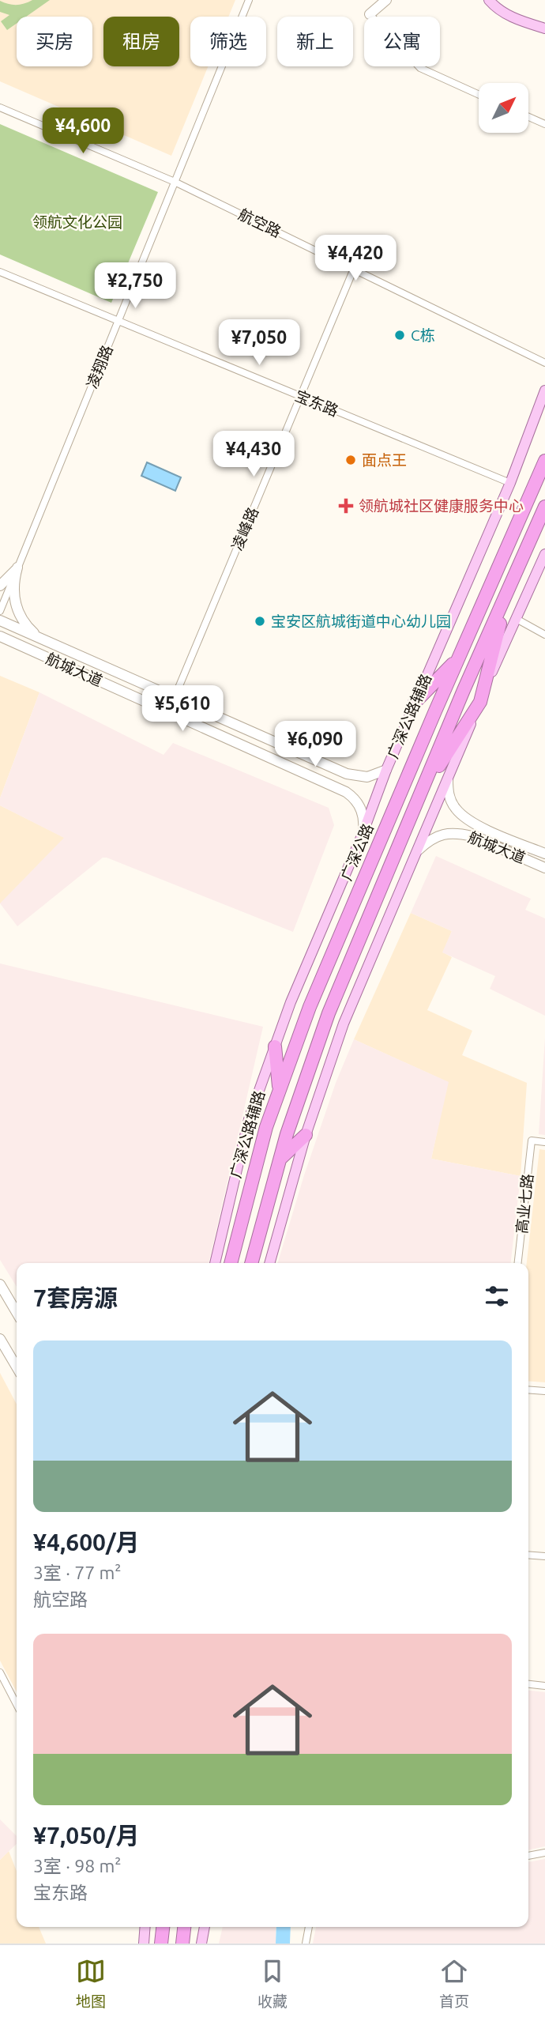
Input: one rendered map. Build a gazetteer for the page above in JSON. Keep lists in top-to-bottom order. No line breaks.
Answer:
{"streets":{"highway":["广深公路"],"main road":["航城大道","广深公路辅路"],"street":["航空路","凌翔路","宝东路","凌峰路","高业七路"]},"crossings":[["航空路","凌翔路"],["航空路","凌峰路"],["凌翔路","宝东路"],["宝东路","凌峰路"],["宝东路","广深公路辅路"],["凌峰路","航城大道"],["航城大道","广深公路辅路"]],"parks":["领航文化公园"],"places":{"other":["C栋","面点王","宝安区航城街道中心幼儿园"],"health":["领航城社区健康服务中心"]},"north":"top right","page":{"chip":["买房","租房","筛选","新上","公寓"],"price":["¥4,600","¥4,420","¥2,750","¥7,050","¥4,430","¥5,610","¥6,090"],"heading":"7套房源","list":[{"name":"¥4,600/月","note":"3室 · 77 m² · 航空路"},{"name":"¥7,050/月","note":"3室 · 98 m² · 宝东路"}],"tabs":["地图","收藏","首页"]}}
